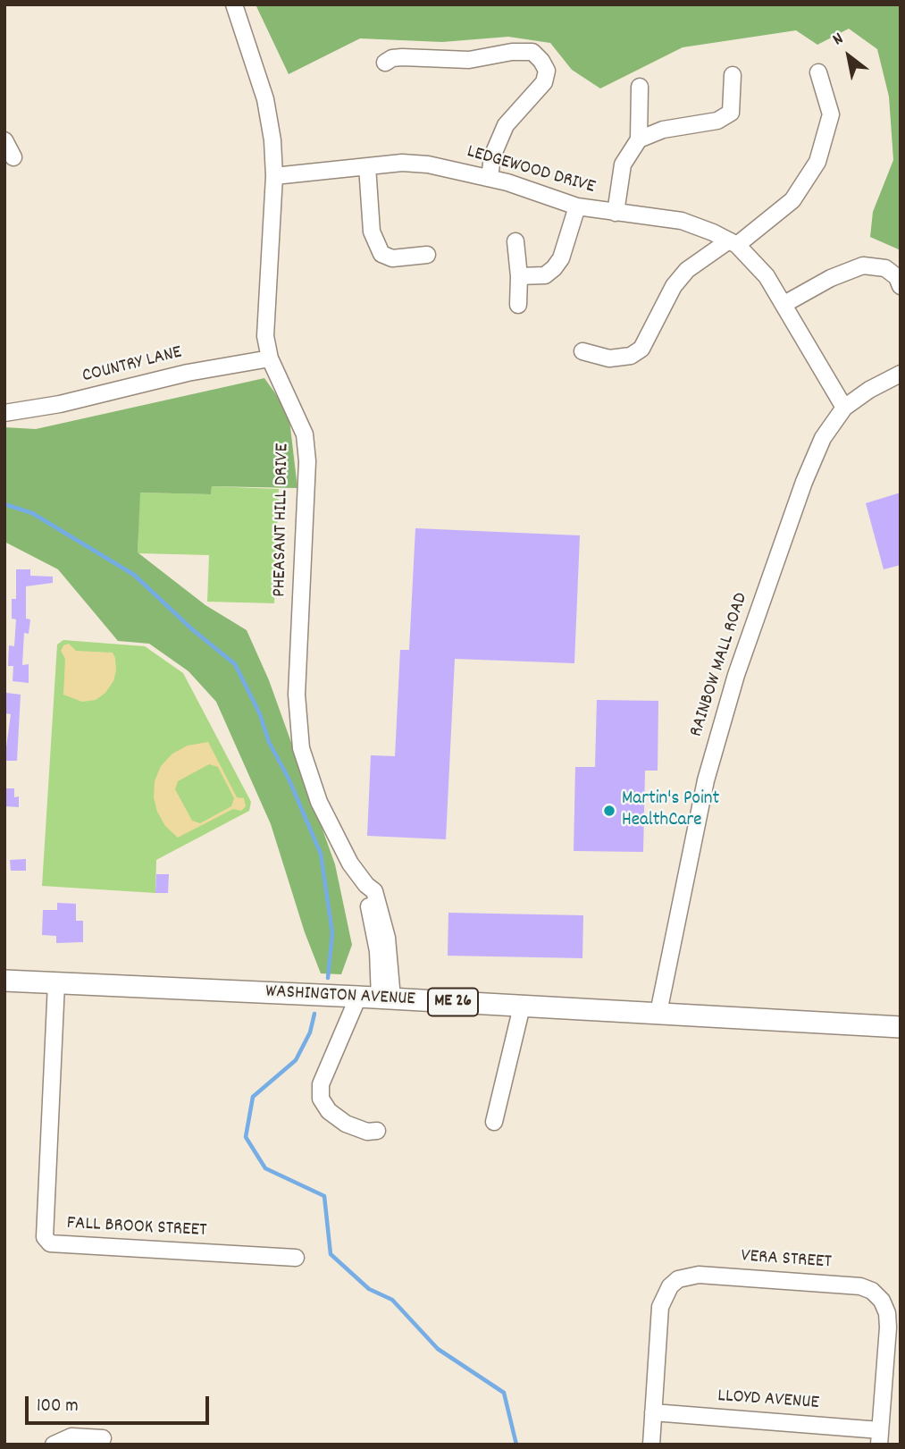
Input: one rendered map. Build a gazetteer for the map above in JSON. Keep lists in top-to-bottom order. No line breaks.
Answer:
{"streets":{"main road":["WASHINGTON AVENUE","ME 26"],"street":["LEDGEWOOD DRIVE","COUNTRY LANE","PHEASANT HILL DRIVE","RAINBOW MALL ROAD","FALL BROOK STREET","VERA STREET","LLOYD AVENUE"]},"crossings":[["LEDGEWOOD DRIVE","PHEASANT HILL DRIVE"],["LEDGEWOOD DRIVE","RAINBOW MALL ROAD"],["COUNTRY LANE","PHEASANT HILL DRIVE"],["PHEASANT HILL DRIVE","WASHINGTON AVENUE"],["RAINBOW MALL ROAD","WASHINGTON AVENUE"],["WASHINGTON AVENUE","FALL BROOK STREET"],["VERA STREET","LLOYD AVENUE"]],"places":["Martin's Point HealthCare"],"scale_bar":"100 m","north":"top left"}
